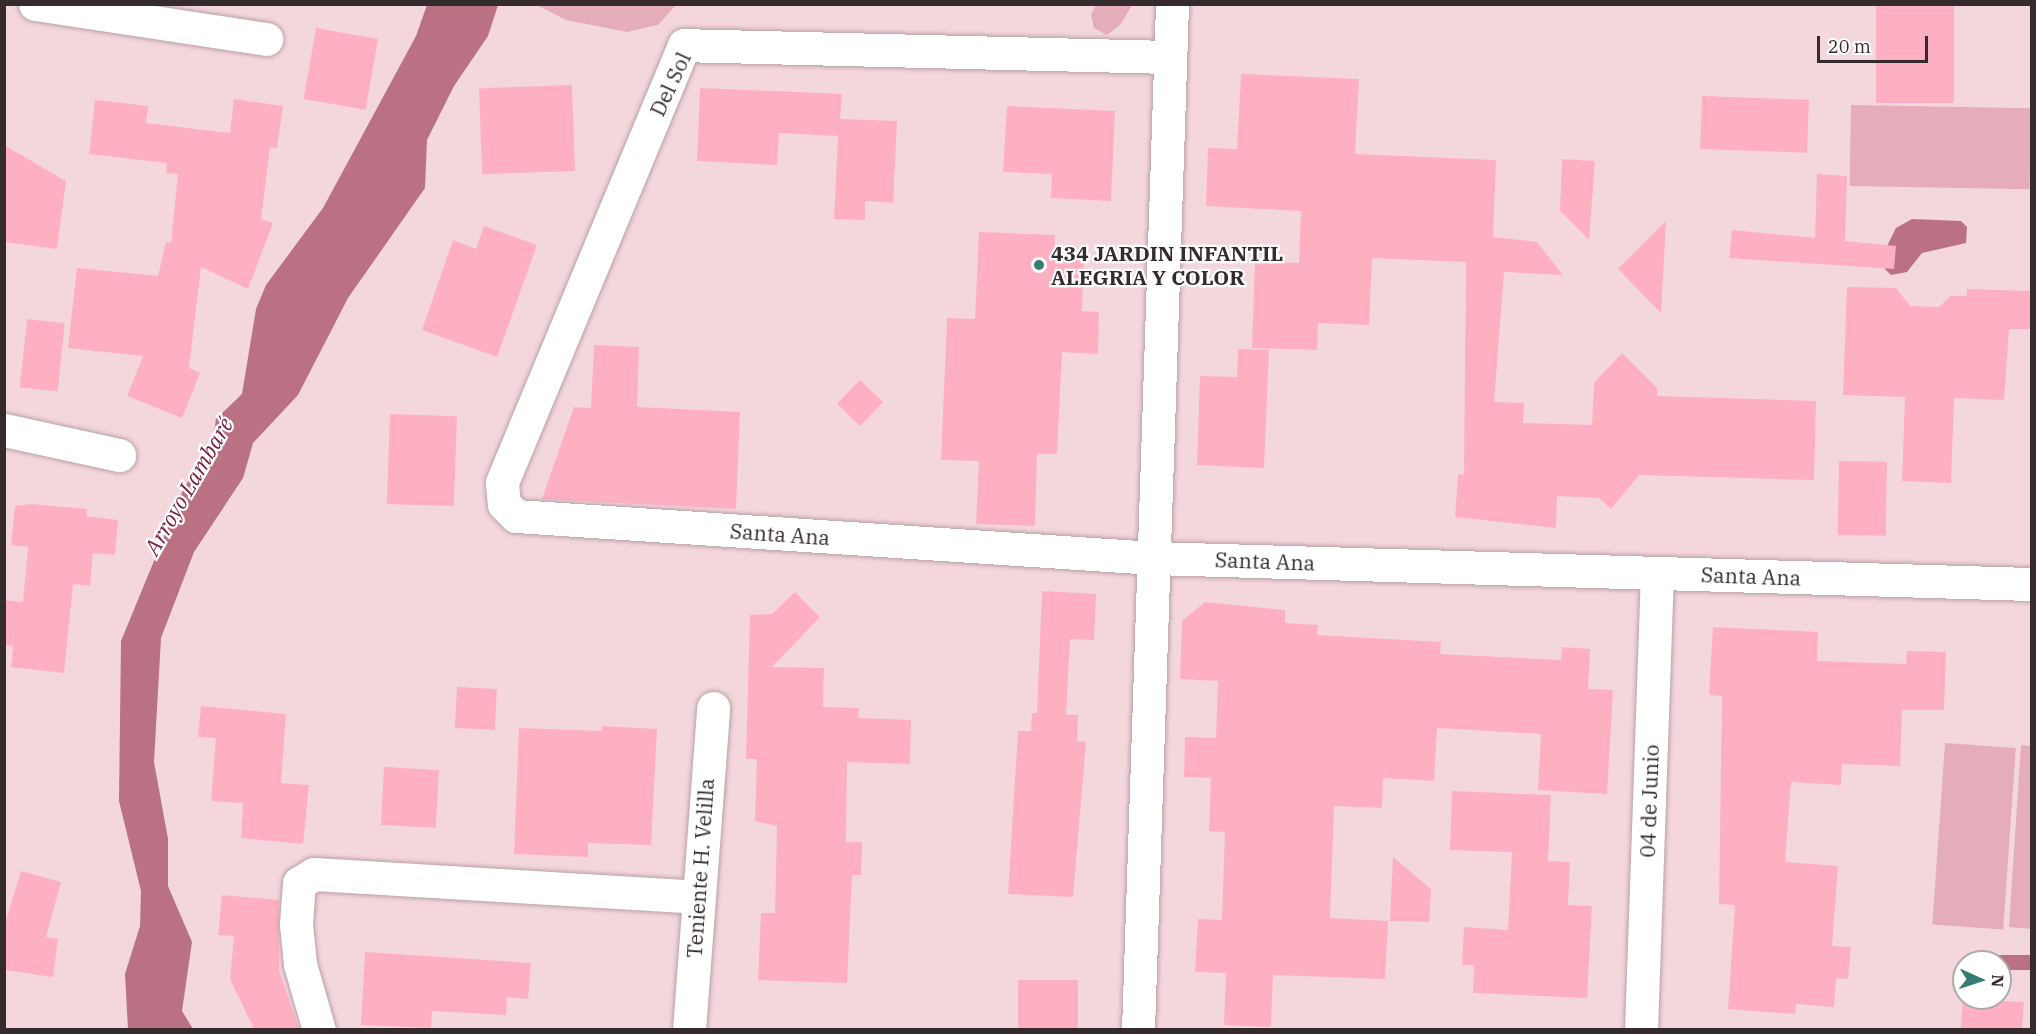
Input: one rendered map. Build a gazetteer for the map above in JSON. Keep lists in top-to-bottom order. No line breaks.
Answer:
{"streets":{"street":["Del Sol","Santa Ana","04 de Junio","Teniente H. Velilla"]},"crossings":[["Del Sol","Santa Ana"],["Santa Ana","04 de Junio"]],"water":["Arroyo Lambaré"],"places":["434 JARDIN INFANTIL ALEGRIA Y COLOR"],"scale_bar":"20 m","north":"right"}
